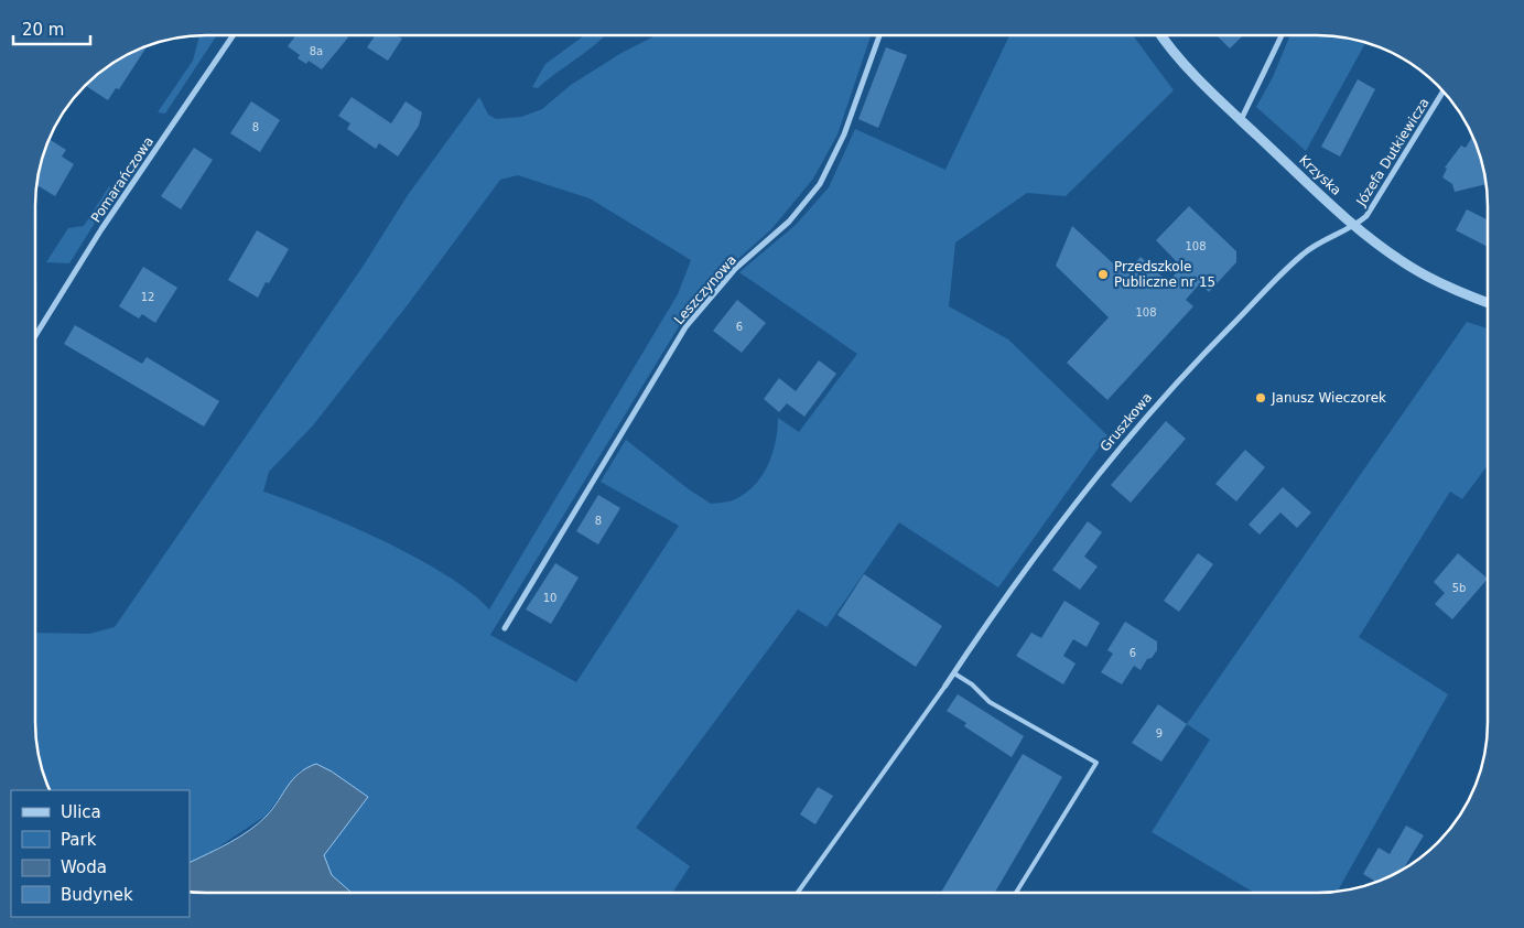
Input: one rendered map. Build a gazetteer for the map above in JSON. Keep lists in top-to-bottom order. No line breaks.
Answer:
{"streets":{"street":["Józefa Dutkiewicza","Krzyska","Pomarańczowa","Leszczynowa","Gruszkowa"]},"crossings":[["Józefa Dutkiewicza","Krzyska"],["Józefa Dutkiewicza","Gruszkowa"],["Krzyska","Gruszkowa"]],"places":["Przedszkole Publiczne nr 15","Janusz Wieczorek"],"house_numbers":["8a","8","108","12","108","6","8","5b","10","6","9"],"legend":["Ulica","Park","Woda","Budynek"],"scale_bar":"20 m"}
